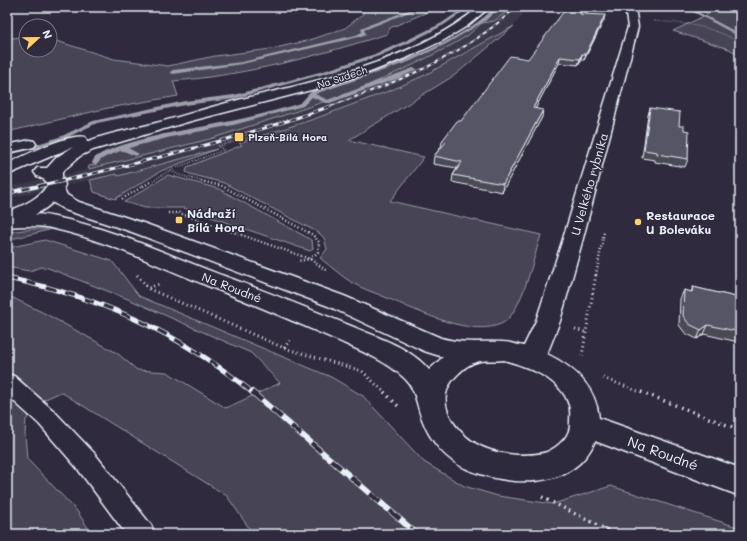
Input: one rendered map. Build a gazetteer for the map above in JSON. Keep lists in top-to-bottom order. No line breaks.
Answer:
{"streets":{"main road":["Na Sudech","U Velkého rybníka","Na Roudné"]},"crossings":[["Na Sudech","Na Roudné"],["U Velkého rybníka","Na Roudné"]],"places":{"transit":["Plzeň-Bílá Hora","Nádraží Bílá Hora"],"other":["Restaurace U Boleváku"]},"north":"right"}
